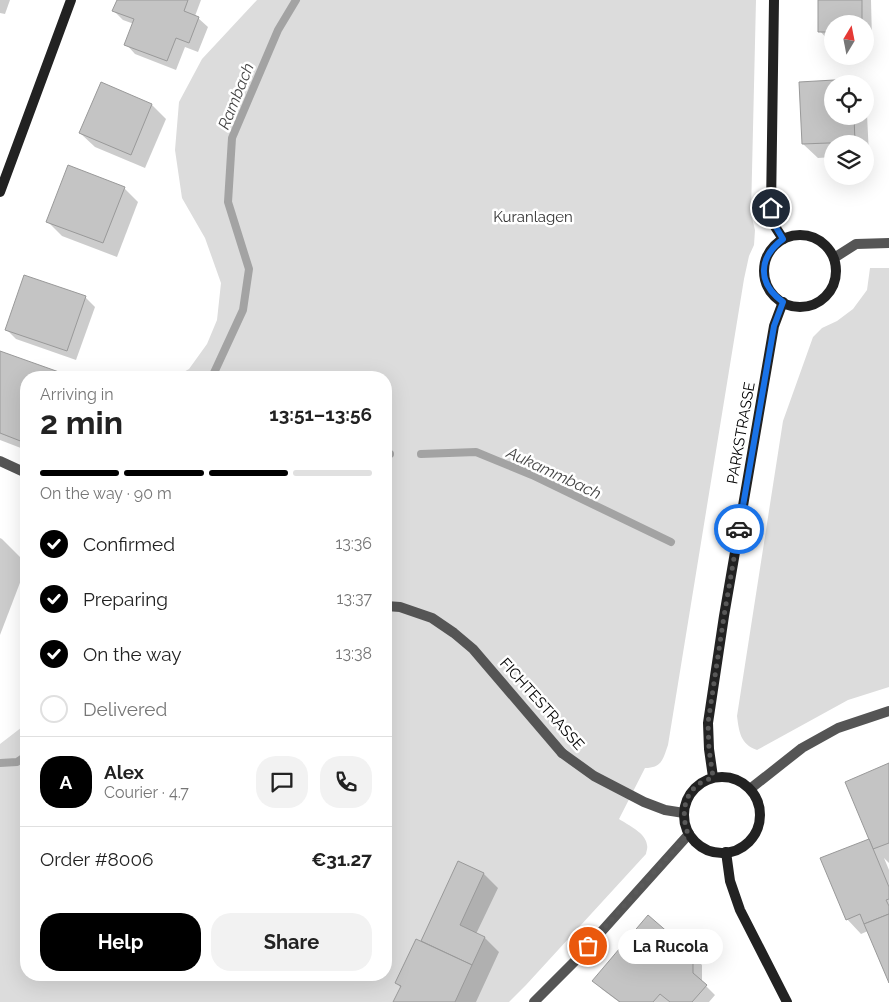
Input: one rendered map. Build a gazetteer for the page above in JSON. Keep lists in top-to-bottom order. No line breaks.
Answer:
{"streets":{"street":["PARKSTRASSE","FICHTESTRASSE"]},"crossings":[["PARKSTRASSE","FICHTESTRASSE"]],"water":["Rambach","Aukammbach"],"parks":["Kuranlagen"],"places":["La Rucola"],"north":"top","page":{"heading":["2 min","Arriving in","13:51–13:56"],"panel":["Alex","Courier · 4.7","Order #8006","€31.27"],"bar":"On the way · 90 m","list":[["Confirmed","13:36"],["Preparing","13:37"],["On the way","13:38"],"Delivered"],"round":"A","buttons":["Help","Share"],"bubble":"La Rucola"}}
